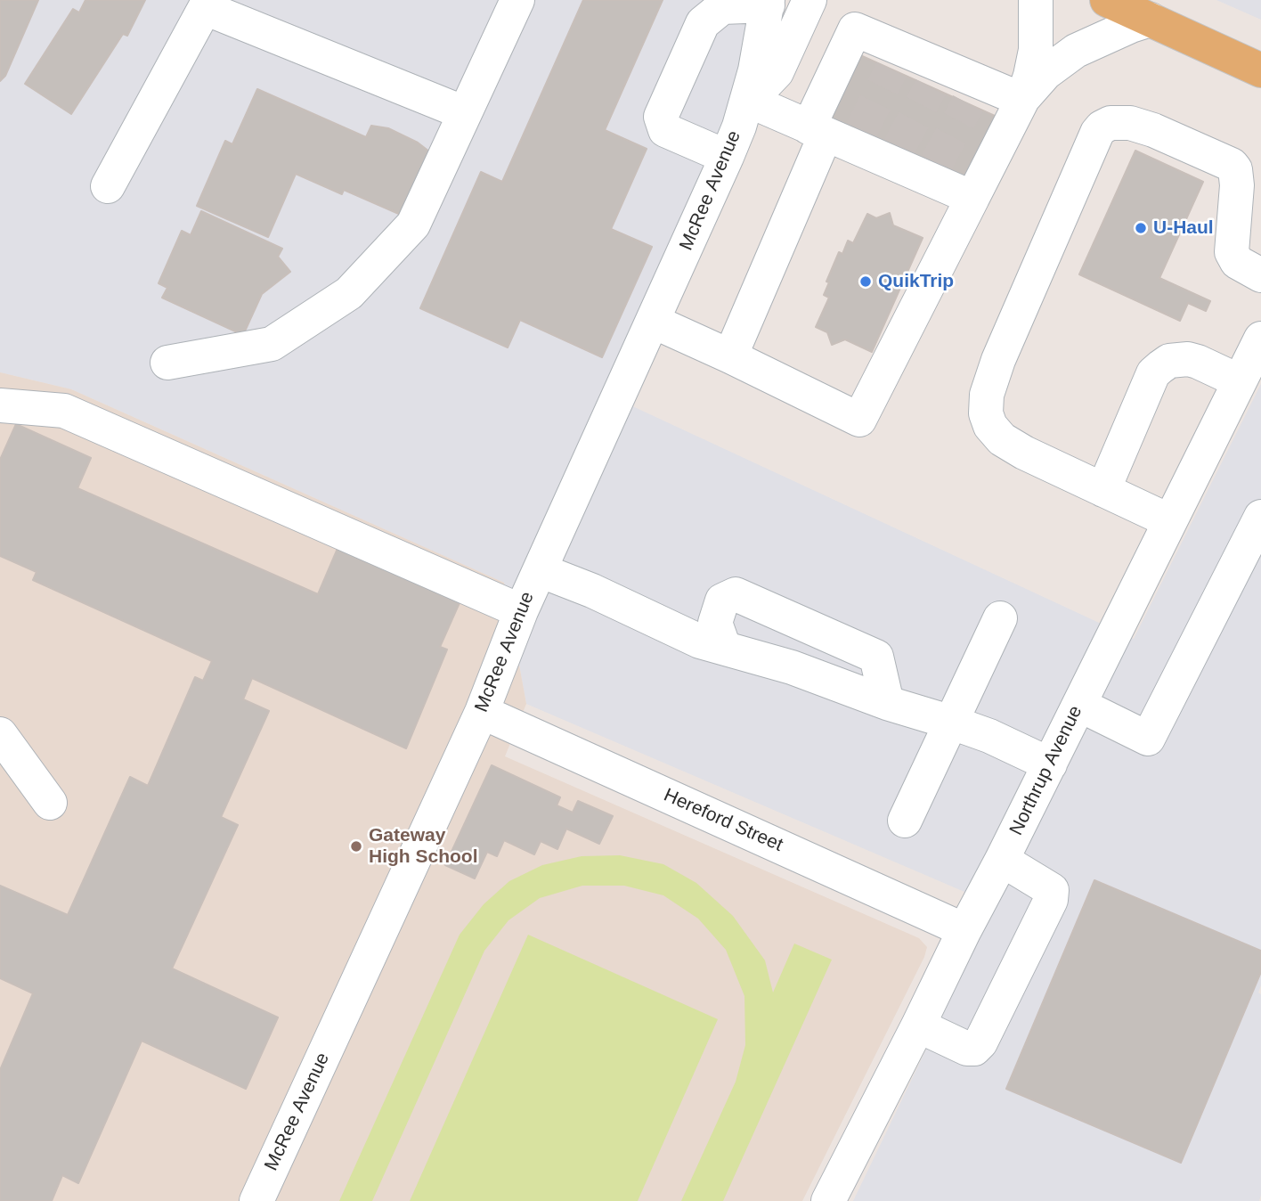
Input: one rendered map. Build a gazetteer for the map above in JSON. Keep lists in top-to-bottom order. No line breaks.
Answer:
{"streets":{"street":["McRee Avenue","Northrup Avenue","Hereford Street"]},"crossings":[["McRee Avenue","Hereford Street"],["Northrup Avenue","Hereford Street"]],"places":["U-Haul","QuikTrip","Gateway High School"]}
